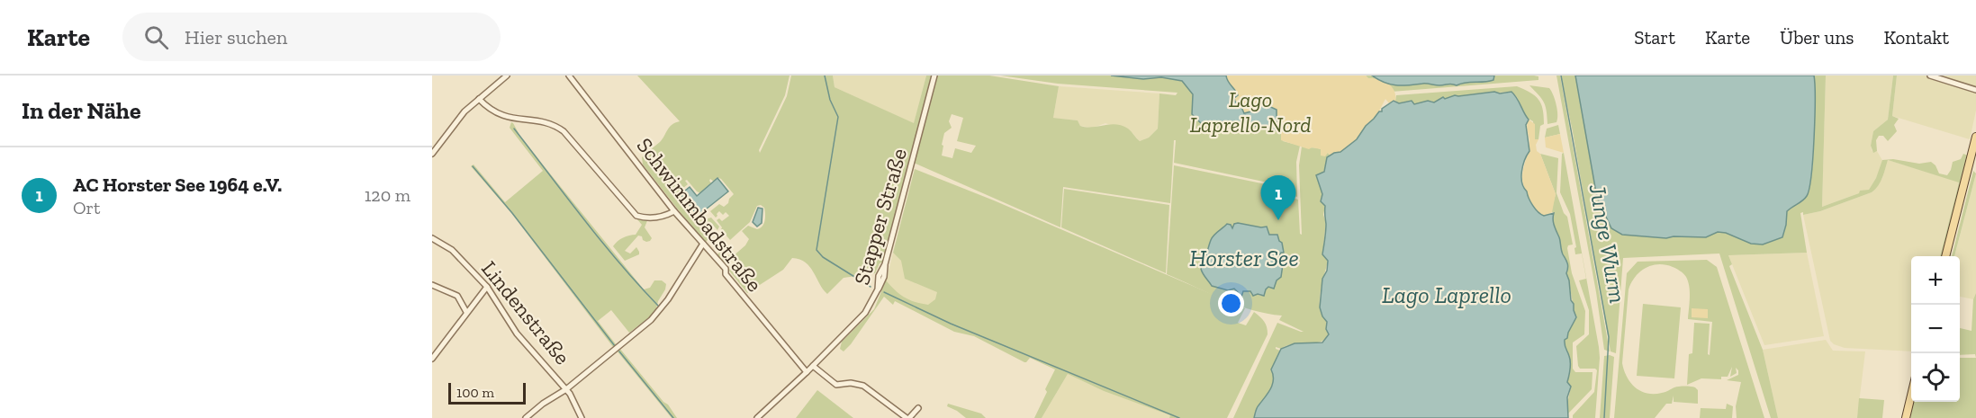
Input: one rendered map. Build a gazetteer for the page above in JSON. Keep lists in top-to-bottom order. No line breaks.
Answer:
{"streets":{"street":["Schwimmbadstraße","Stapper Straße","Lindenstraße"]},"crossings":[["Schwimmbadstraße","Stapper Straße"]],"water":["Junge Wurm","Horster See","Lago Laprello"],"parks":["Lago Laprello-Nord"],"scale_bar":"100 m","page":{"header":"Karte","search":"Hier suchen","nav":["Start","Karte","Über uns","Kontakt"],"heading":"In der Nähe","list":[{"mark":"1","name":"AC Horster See 1964 e.V.","note":"Ort","value":"120 m"}],"pins":"1","map_buttons":["+","−"],"scale":"100 m"}}
